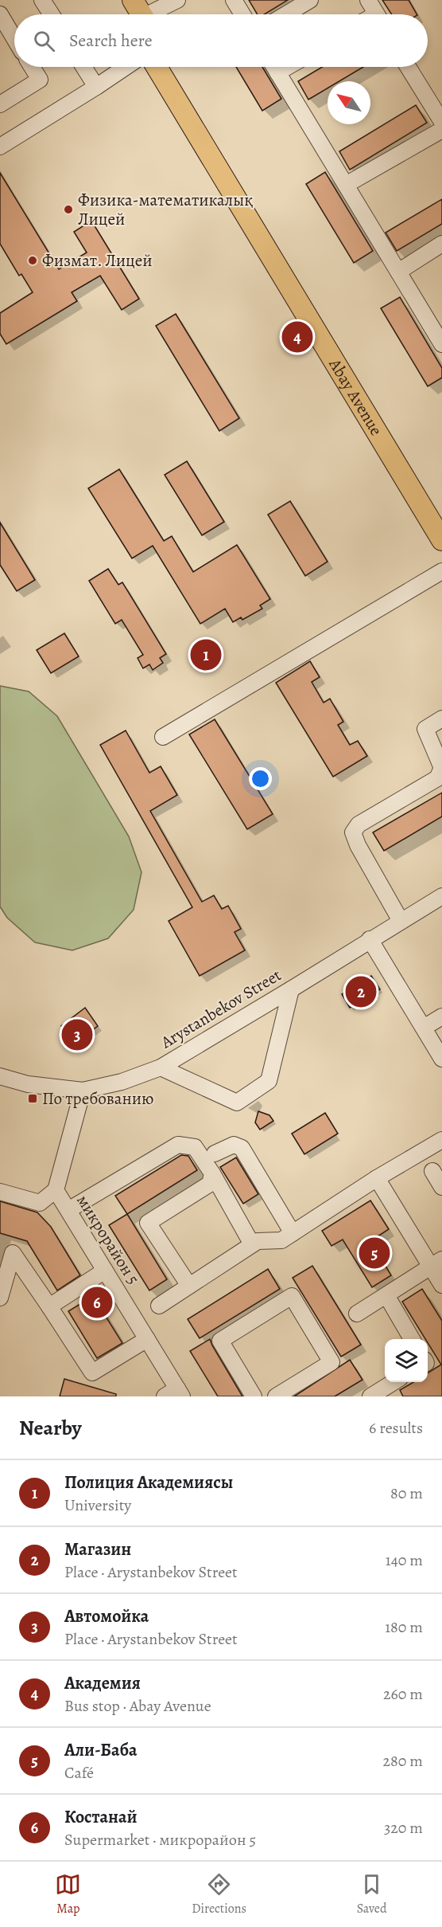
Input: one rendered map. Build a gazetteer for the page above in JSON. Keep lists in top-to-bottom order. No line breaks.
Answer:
{"streets":{"main road":["Abay Avenue"],"street":["Arystanbekov Street","микрорайон 5"]},"crossings":[["Arystanbekov Street","микрорайон 5"]],"places":{"other":["Физика-математикалық Лицей","Физмат. Лицей"],"transit":["По требованию"]},"north":"top left","page":{"search":"Search here","pins":["4","1","2","3","5","6"],"heading":["Nearby","6 results"],"list":[{"mark":"1","name":"Полиция Академиясы","note":"University","value":"80 m"},{"mark":"2","name":"Магазин","note":"Place · Arystanbekov Street","value":"140 m"},{"mark":"3","name":"Автомойка","note":"Place · Arystanbekov Street","value":"180 m"},{"mark":"4","name":"Академия","note":"Bus stop · Abay Avenue","value":"260 m"},{"mark":"5","name":"Али-Баба","note":"Café","value":"280 m"},{"mark":"6","name":"Костанай","note":"Supermarket · микрорайон 5","value":"320 m"}],"nav":["Map","Directions","Saved"]}}
